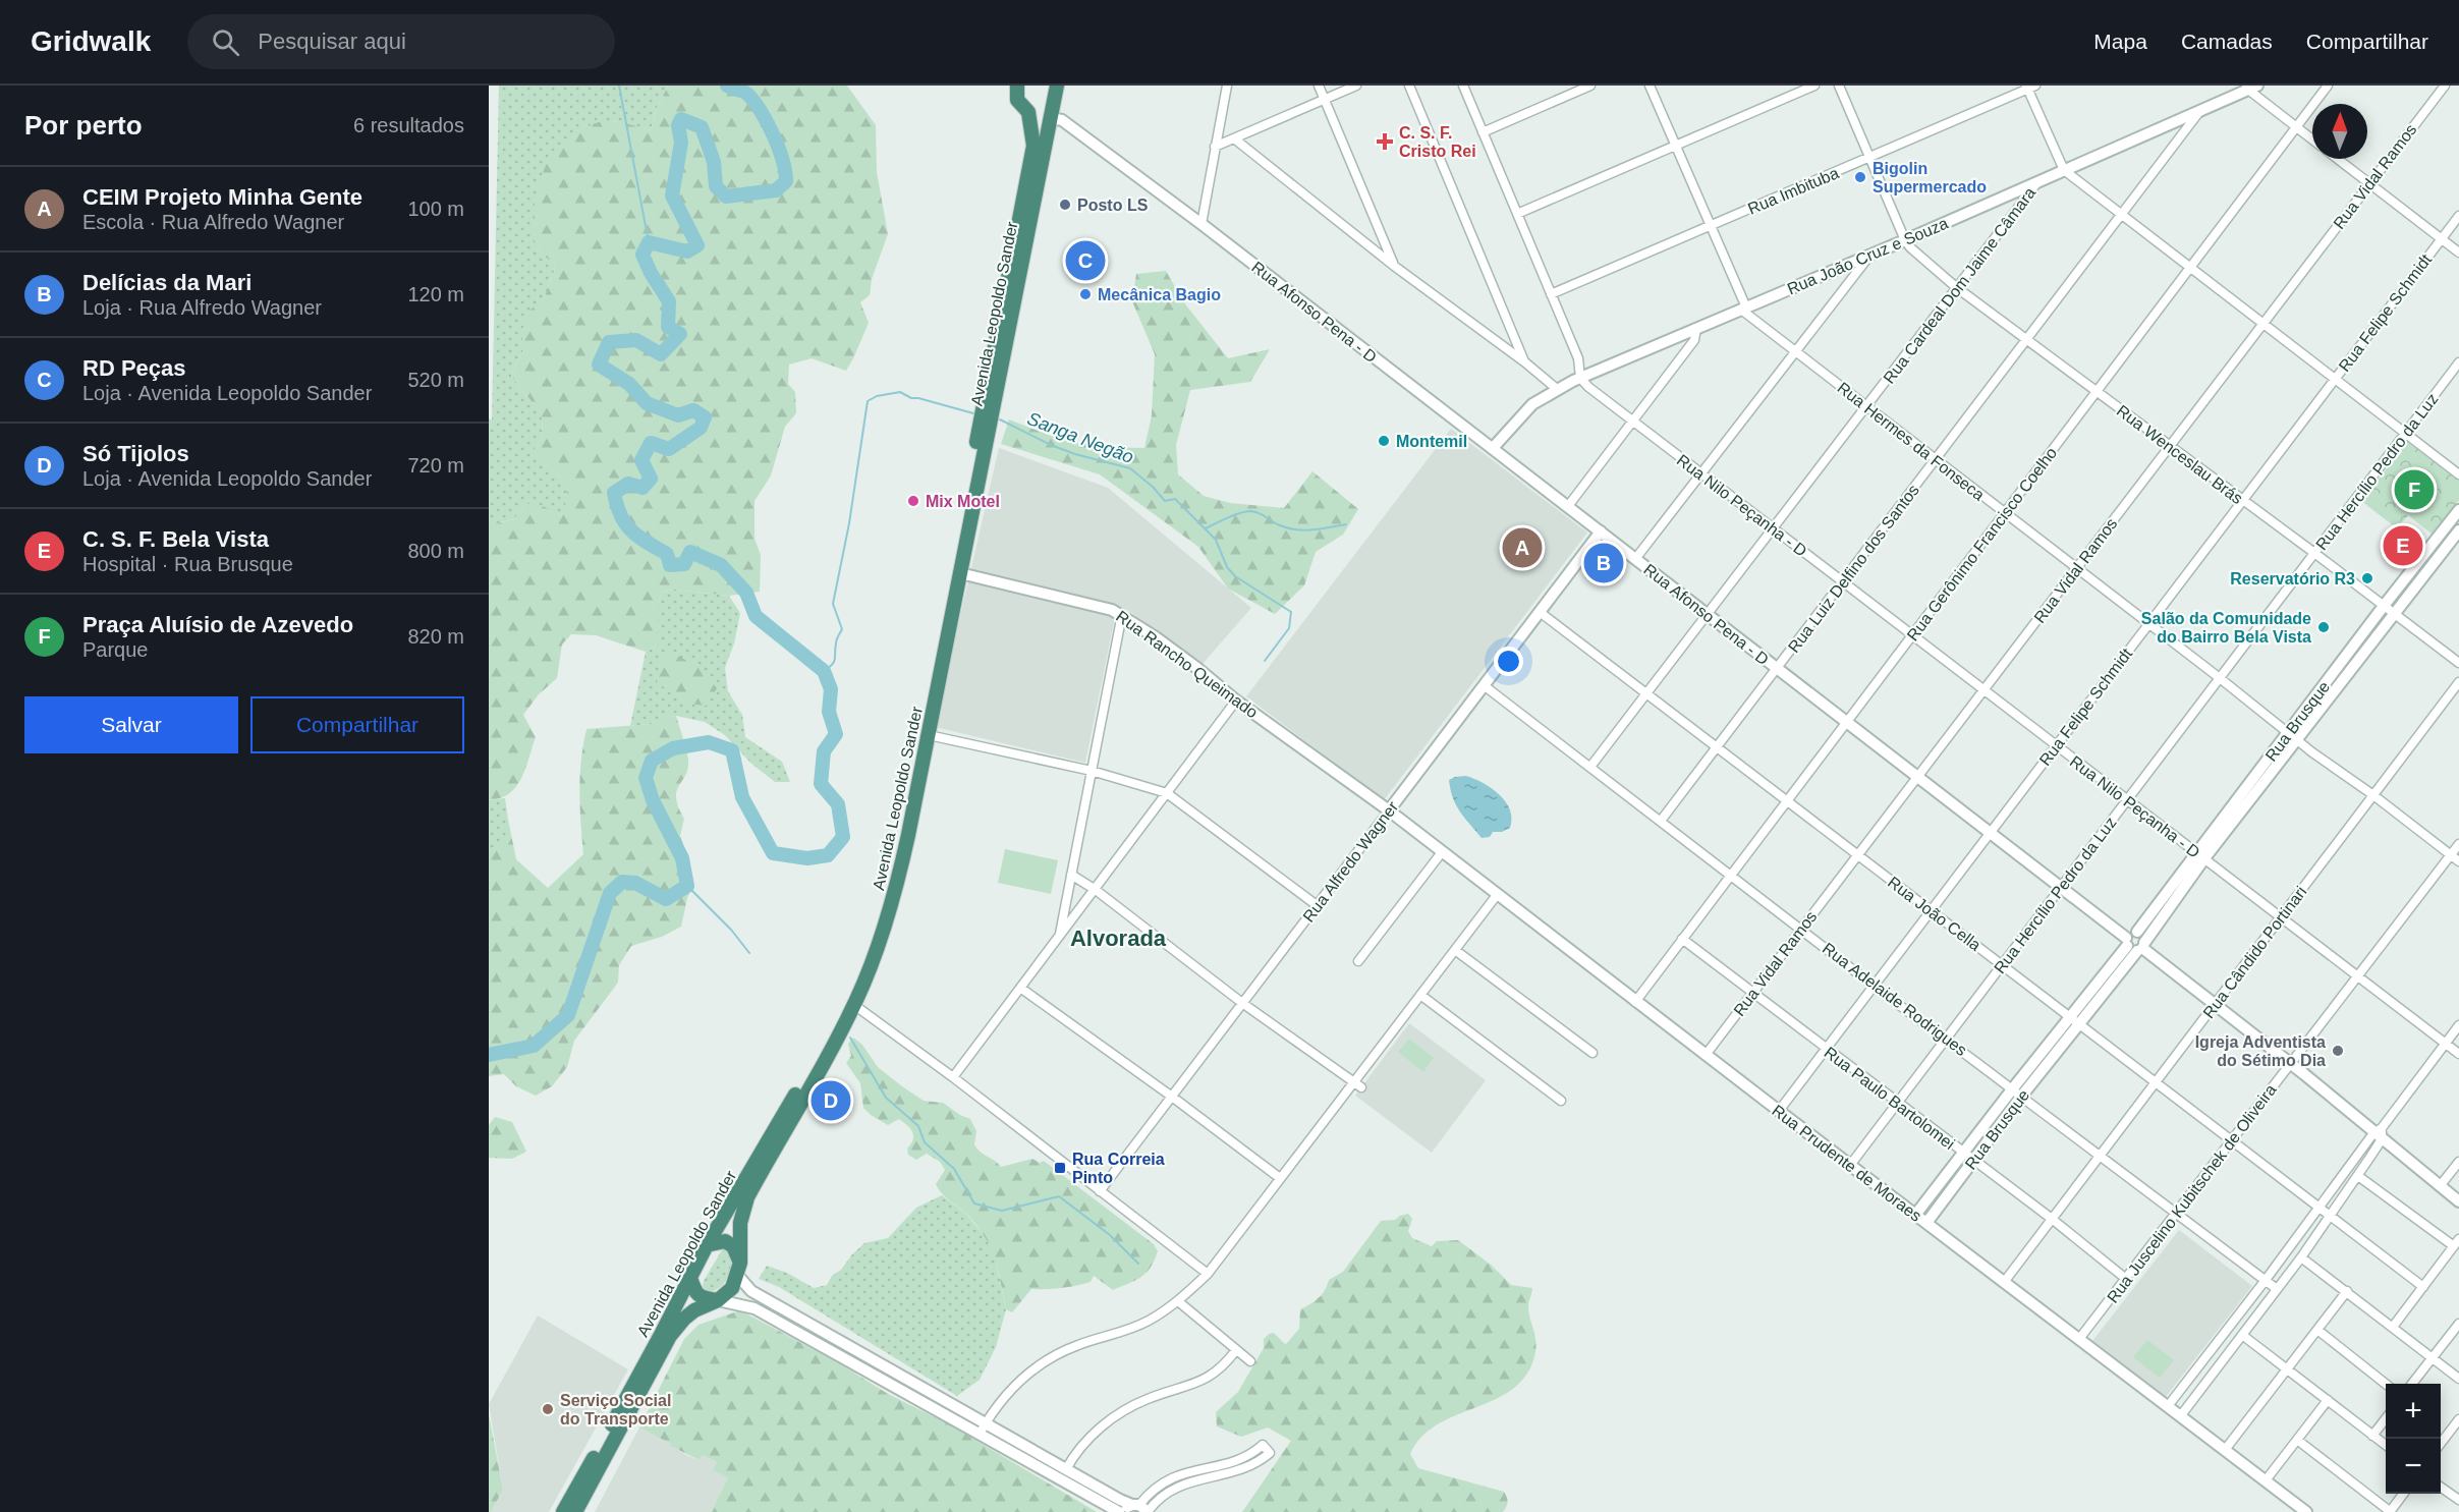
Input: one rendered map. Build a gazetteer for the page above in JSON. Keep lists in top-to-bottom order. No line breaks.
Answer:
{"streets":{"highway":["Avenida Leopoldo Sander"],"street":["Rua Vidal Ramos","Rua Imbituba","Rua João Cruz e Souza","Rua Cardeal Dom Jaime Câmara","Rua Afonso Pena - D","Rua Felipe Schmidt","Rua Hermes da Fonseca","Rua Wenceslau Brás","Rua Hercílio Pedro da Luz","Rua Nilo Peçanha - D","Rua Gerônimo Francisco Coelho","Rua Luiz Delfino dos Santos","Rua Rancho Queimado","Rua Brusque","Rua Alfredo Wagner","Rua João Cella","Rua Cândido Portinari","Rua Adelaide Rodrigues","Rua Paulo Bartolomei","Rua Prudente de Moraes","Rua Juscelino Kubitschek de Oliveira"]},"crossings":[["Rua Vidal Ramos","Rua Afonso Pena - D"],["Rua Vidal Ramos","Rua Hermes da Fonseca"],["Rua Vidal Ramos","Rua Wenceslau Brás"],["Rua Vidal Ramos","Rua Nilo Peçanha - D"],["Rua Vidal Ramos","Rua João Cella"],["Rua Vidal Ramos","Rua Adelaide Rodrigues"],["Rua Vidal Ramos","Rua Paulo Bartolomei"],["Rua Vidal Ramos","Rua Prudente de Moraes"],["Rua Imbituba","Rua Hermes da Fonseca"],["Rua João Cruz e Souza","Rua Cardeal Dom Jaime Câmara"],["Rua João Cruz e Souza","Rua Afonso Pena - D"],["Rua João Cruz e Souza","Rua Hermes da Fonseca"],["Rua João Cruz e Souza","Rua Wenceslau Brás"],["Rua João Cruz e Souza","Rua Nilo Peçanha - D"],["Rua João Cruz e Souza","Rua Luiz Delfino dos Santos"],["Rua Cardeal Dom Jaime Câmara","Rua Afonso Pena - D"],["Rua Cardeal Dom Jaime Câmara","Rua Hermes da Fonseca"],["Rua Cardeal Dom Jaime Câmara","Rua Wenceslau Brás"],["Rua Cardeal Dom Jaime Câmara","Rua Nilo Peçanha - D"],["Rua Cardeal Dom Jaime Câmara","Rua João Cella"],["Rua Cardeal Dom Jaime Câmara","Rua Adelaide Rodrigues"],["Rua Afonso Pena - D","Rua Felipe Schmidt"],["Rua Afonso Pena - D","Avenida Leopoldo Sander"],["Rua Afonso Pena - D","Rua Hercílio Pedro da Luz"],["Rua Afonso Pena - D","Rua Gerônimo Francisco Coelho"],["Rua Afonso Pena - D","Rua Luiz Delfino dos Santos"],["Rua Afonso Pena - D","Rua Brusque"],["Rua Afonso Pena - D","Rua Alfredo Wagner"],["Rua Afonso Pena - D","Rua Cândido Portinari"],["Rua Afonso Pena - D","Rua Juscelino Kubitschek de Oliveira"],["Rua Felipe Schmidt","Rua Hermes da Fonseca"],["Rua Felipe Schmidt","Rua Wenceslau Brás"],["Rua Felipe Schmidt","Rua Nilo Peçanha - D"],["Rua Felipe Schmidt","Rua João Cella"],["Rua Felipe Schmidt","Rua Adelaide Rodrigues"],["Rua Felipe Schmidt","Rua Paulo Bartolomei"],["Rua Felipe Schmidt","Rua Prudente de Moraes"],["Avenida Leopoldo Sander","Rua Rancho Queimado"],["Rua Hermes da Fonseca","Rua Hercílio Pedro da Luz"],["Rua Hermes da Fonseca","Rua Gerônimo Francisco Coelho"],["Rua Hermes da Fonseca","Rua Luiz Delfino dos Santos"],["Rua Hermes da Fonseca","Rua Brusque"],["Rua Hermes da Fonseca","Rua Cândido Portinari"],["Rua Hermes da Fonseca","Rua Juscelino Kubitschek de Oliveira"],["Rua Wenceslau Brás","Rua Hercílio Pedro da Luz"],["Rua Wenceslau Brás","Rua Gerônimo Francisco Coelho"],["Rua Wenceslau Brás","Rua Luiz Delfino dos Santos"],["Rua Wenceslau Brás","Rua Brusque"],["Rua Hercílio Pedro da Luz","Rua Nilo Peçanha - D"],["Rua Hercílio Pedro da Luz","Rua João Cella"],["Rua Hercílio Pedro da Luz","Rua Adelaide Rodrigues"],["Rua Hercílio Pedro da Luz","Rua Paulo Bartolomei"],["Rua Hercílio Pedro da Luz","Rua Prudente de Moraes"],["Rua Nilo Peçanha - D","Rua Gerônimo Francisco Coelho"],["Rua Nilo Peçanha - D","Rua Luiz Delfino dos Santos"],["Rua Nilo Peçanha - D","Rua Brusque"],["Rua Nilo Peçanha - D","Rua Cândido Portinari"],["Rua Nilo Peçanha - D","Rua Juscelino Kubitschek de Oliveira"],["Rua Gerônimo Francisco Coelho","Rua João Cella"],["Rua Gerônimo Francisco Coelho","Rua Adelaide Rodrigues"],["Rua Gerônimo Francisco Coelho","Rua Paulo Bartolomei"],["Rua Gerônimo Francisco Coelho","Rua Prudente de Moraes"],["Rua Luiz Delfino dos Santos","Rua João Cella"],["Rua Luiz Delfino dos Santos","Rua Adelaide Rodrigues"],["Rua Rancho Queimado","Rua Alfredo Wagner"],["Rua Rancho Queimado","Rua Prudente de Moraes"],["Rua Brusque","Rua João Cella"],["Rua Brusque","Rua Adelaide Rodrigues"],["Rua Brusque","Rua Paulo Bartolomei"],["Rua Brusque","Rua Prudente de Moraes"],["Rua Alfredo Wagner","Rua João Cella"],["Rua Alfredo Wagner","Rua Adelaide Rodrigues"],["Rua Alfredo Wagner","Rua Prudente de Moraes"],["Rua João Cella","Rua Cândido Portinari"],["Rua João Cella","Rua Juscelino Kubitschek de Oliveira"],["Rua Cândido Portinari","Rua Adelaide Rodrigues"],["Rua Cândido Portinari","Rua Paulo Bartolomei"],["Rua Cândido Portinari","Rua Prudente de Moraes"],["Rua Adelaide Rodrigues","Rua Juscelino Kubitschek de Oliveira"],["Rua Paulo Bartolomei","Rua Juscelino Kubitschek de Oliveira"],["Rua Prudente de Moraes","Rua Juscelino Kubitschek de Oliveira"]],"districts":["Alvorada"],"water":["Sanga Negão"],"places":{"health":["C. S. F. Cristo Rei"],"other":["Bigolin Supermercado","Posto LS","Mecânica Bagio","Montemil","Mix Motel","Reservatório R3","Salão da Comunidade do Bairro Bela Vista","Igreja Adventista do Sétimo Dia","Serviço Social do Transporte"],"transit":["Rua Correia Pinto"]},"north":"top","page":{"header":"Gridwalk","search":"Pesquisar aqui","nav":["Mapa","Camadas","Compartilhar"],"heading":["Por perto","6 resultados"],"list":[{"mark":"A","name":"CEIM Projeto Minha Gente","note":"Escola · Rua Alfredo Wagner","value":"100 m"},{"mark":"B","name":"Delícias da Mari","note":"Loja · Rua Alfredo Wagner","value":"120 m"},{"mark":"C","name":"RD Peças","note":"Loja · Avenida Leopoldo Sander","value":"520 m"},{"mark":"D","name":"Só Tijolos","note":"Loja · Avenida Leopoldo Sander","value":"720 m"},{"mark":"E","name":"C. S. F. Bela Vista","note":"Hospital · Rua Brusque","value":"800 m"},{"mark":"F","name":"Praça Aluísio de Azevedo","note":"Parque","value":"820 m"}],"pins":["C","F","E","A","B","D"],"buttons":["Salvar","Compartilhar"],"map_buttons":["+","−"]}}
